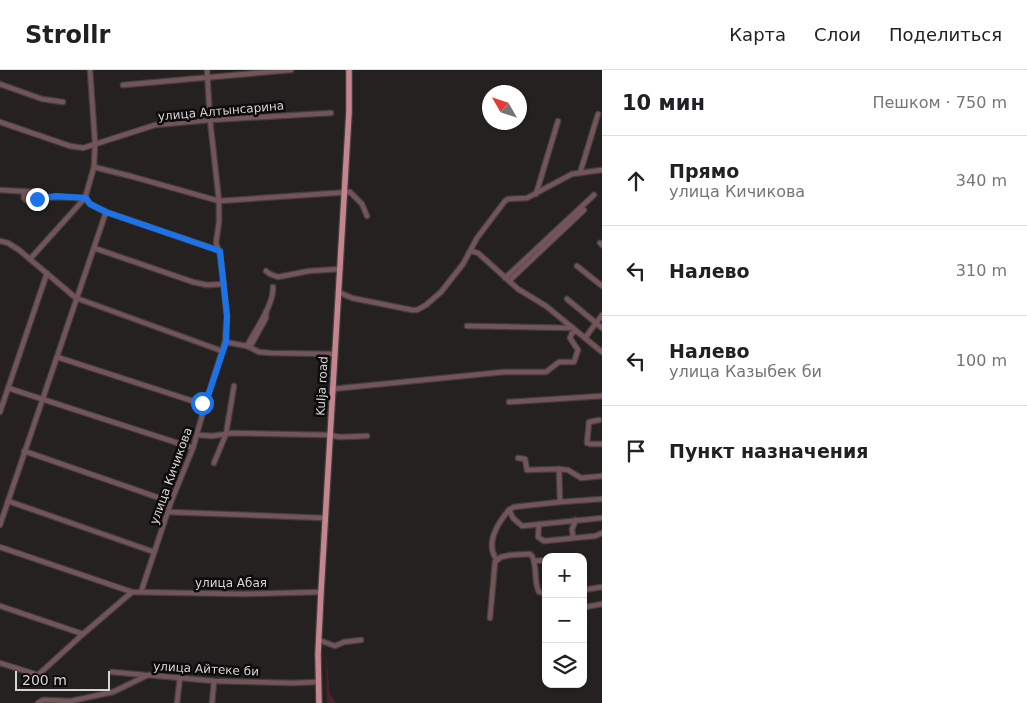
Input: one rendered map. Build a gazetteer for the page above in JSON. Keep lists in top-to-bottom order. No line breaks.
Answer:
{"streets":{"main road":["Kulja road"],"street":["улица Алтынсарина","улица Кичикова","улица Абая","улица Айтеке би"]},"crossings":[["улица Алтынсарина","улица Кичикова"],["Kulja road","улица Абая"],["Kulja road","улица Айтеке би"],["улица Кичикова","улица Абая"]],"scale_bar":"200 m","north":"top left","page":{"header":"Strollr","nav":["Карта","Слои","Поделиться"],"heading":["10 мин","Пешком · 750 m"],"list":[["Прямо","улица Кичикова","340 m"],["Налево","310 m"],["Налево","улица Казыбек би","100 m"],"Пункт назначения"],"map_buttons":["+","−"],"scale":"200 m"}}
